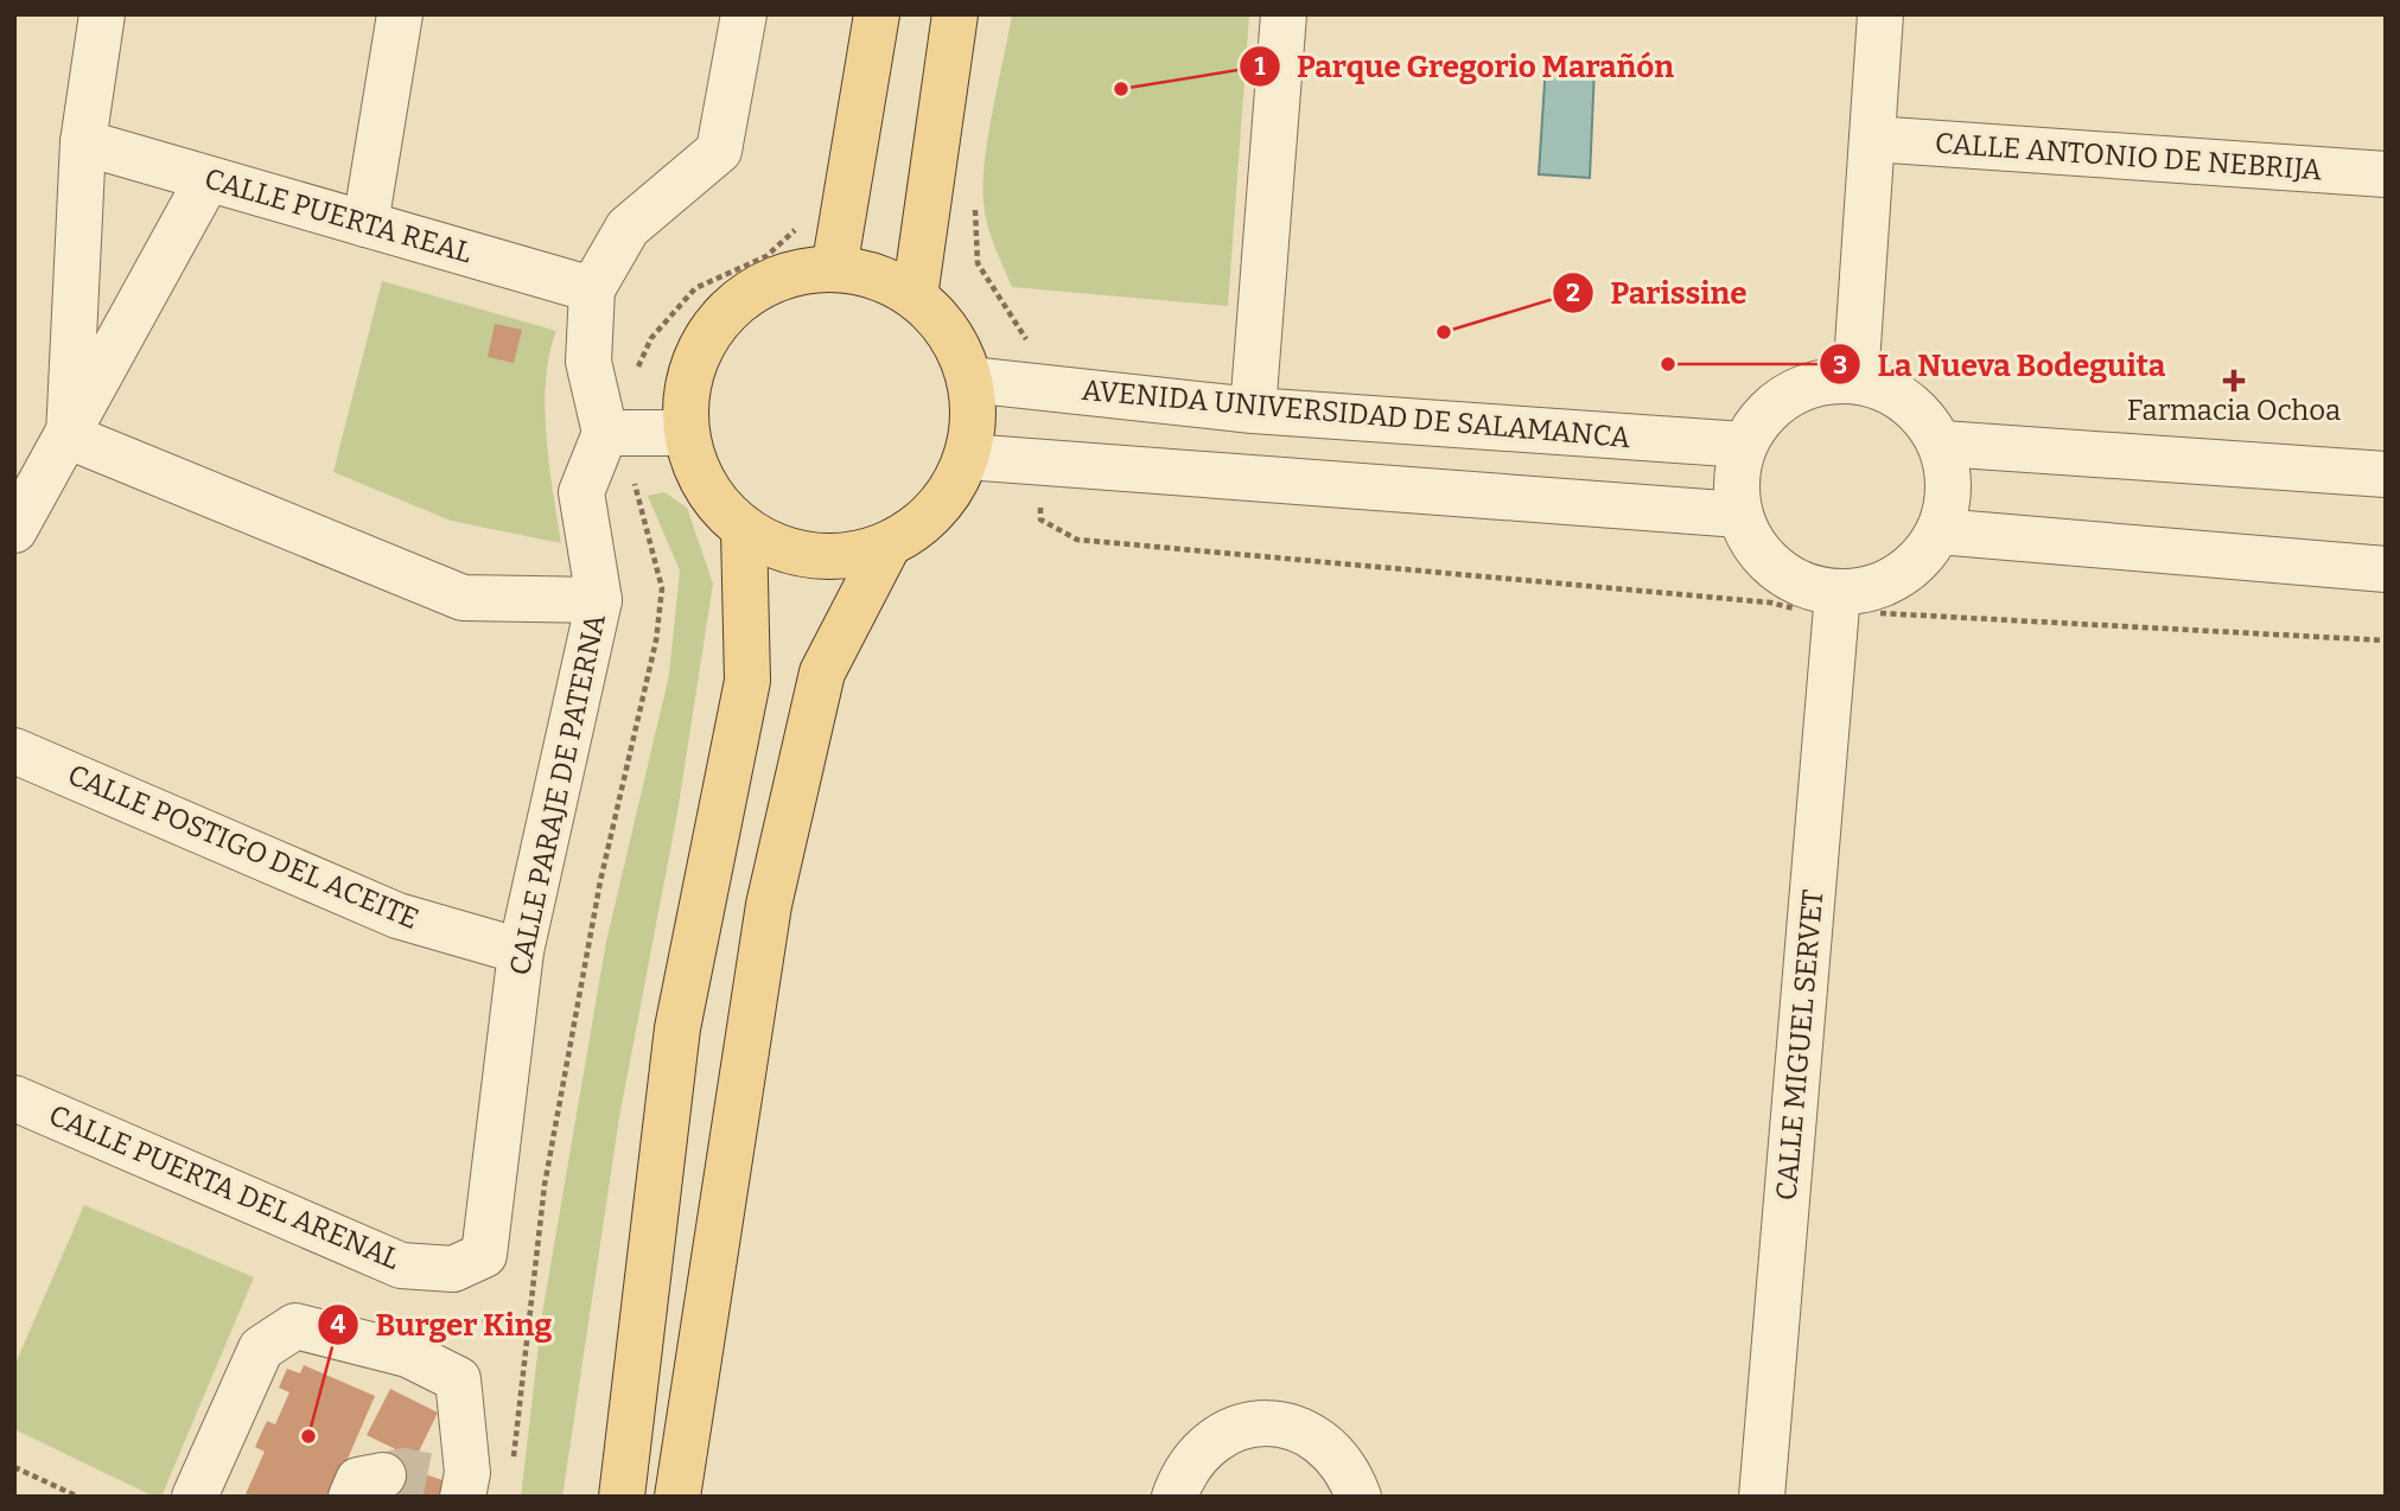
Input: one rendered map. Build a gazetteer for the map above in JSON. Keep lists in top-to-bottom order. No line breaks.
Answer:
{"streets":{"street":["CALLE ANTONIO DE NEBRIJA","CALLE PUERTA REAL","AVENIDA UNIVERSIDAD DE SALAMANCA","CALLE PARAJE DE PATERNA","CALLE POSTIGO DEL ACEITE","CALLE MIGUEL SERVET","CALLE PUERTA DEL ARENAL"]},"crossings":[["AVENIDA UNIVERSIDAD DE SALAMANCA","CALLE MIGUEL SERVET"],["CALLE PARAJE DE PATERNA","CALLE POSTIGO DEL ACEITE"],["CALLE PARAJE DE PATERNA","CALLE PUERTA DEL ARENAL"]],"places":{"other":["Parque Gregorio Marañón","Parissine","La Nueva Bodeguita","Burger King"],"health":["Farmacia Ochoa"]}}
